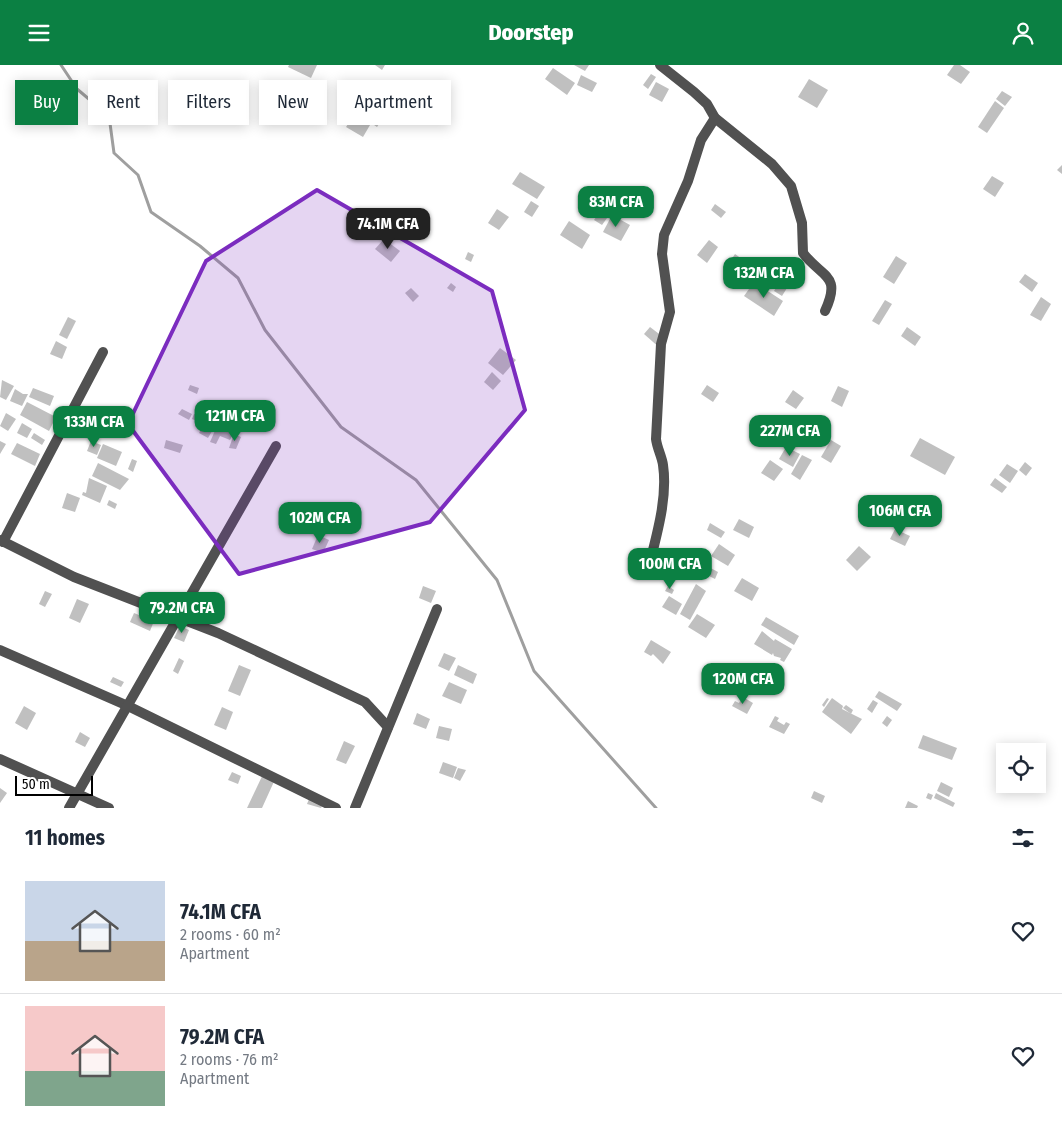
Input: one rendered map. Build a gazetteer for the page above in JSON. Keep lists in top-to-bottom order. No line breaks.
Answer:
{"scale_bar":"50 m","page":{"header":"Doorstep","chip":["Buy","Rent","Filters","New","Apartment"],"price":["83M CFA","74.1M CFA","132M CFA","121M CFA","133M CFA","227M CFA","106M CFA","102M CFA","100M CFA","79.2M CFA","120M CFA"],"scale":"50 m","heading":"11 homes","list":[{"name":"74.1M CFA","note":"2 rooms · 60 m² · Apartment"},{"name":"79.2M CFA","note":"2 rooms · 76 m² · Apartment"}]}}
